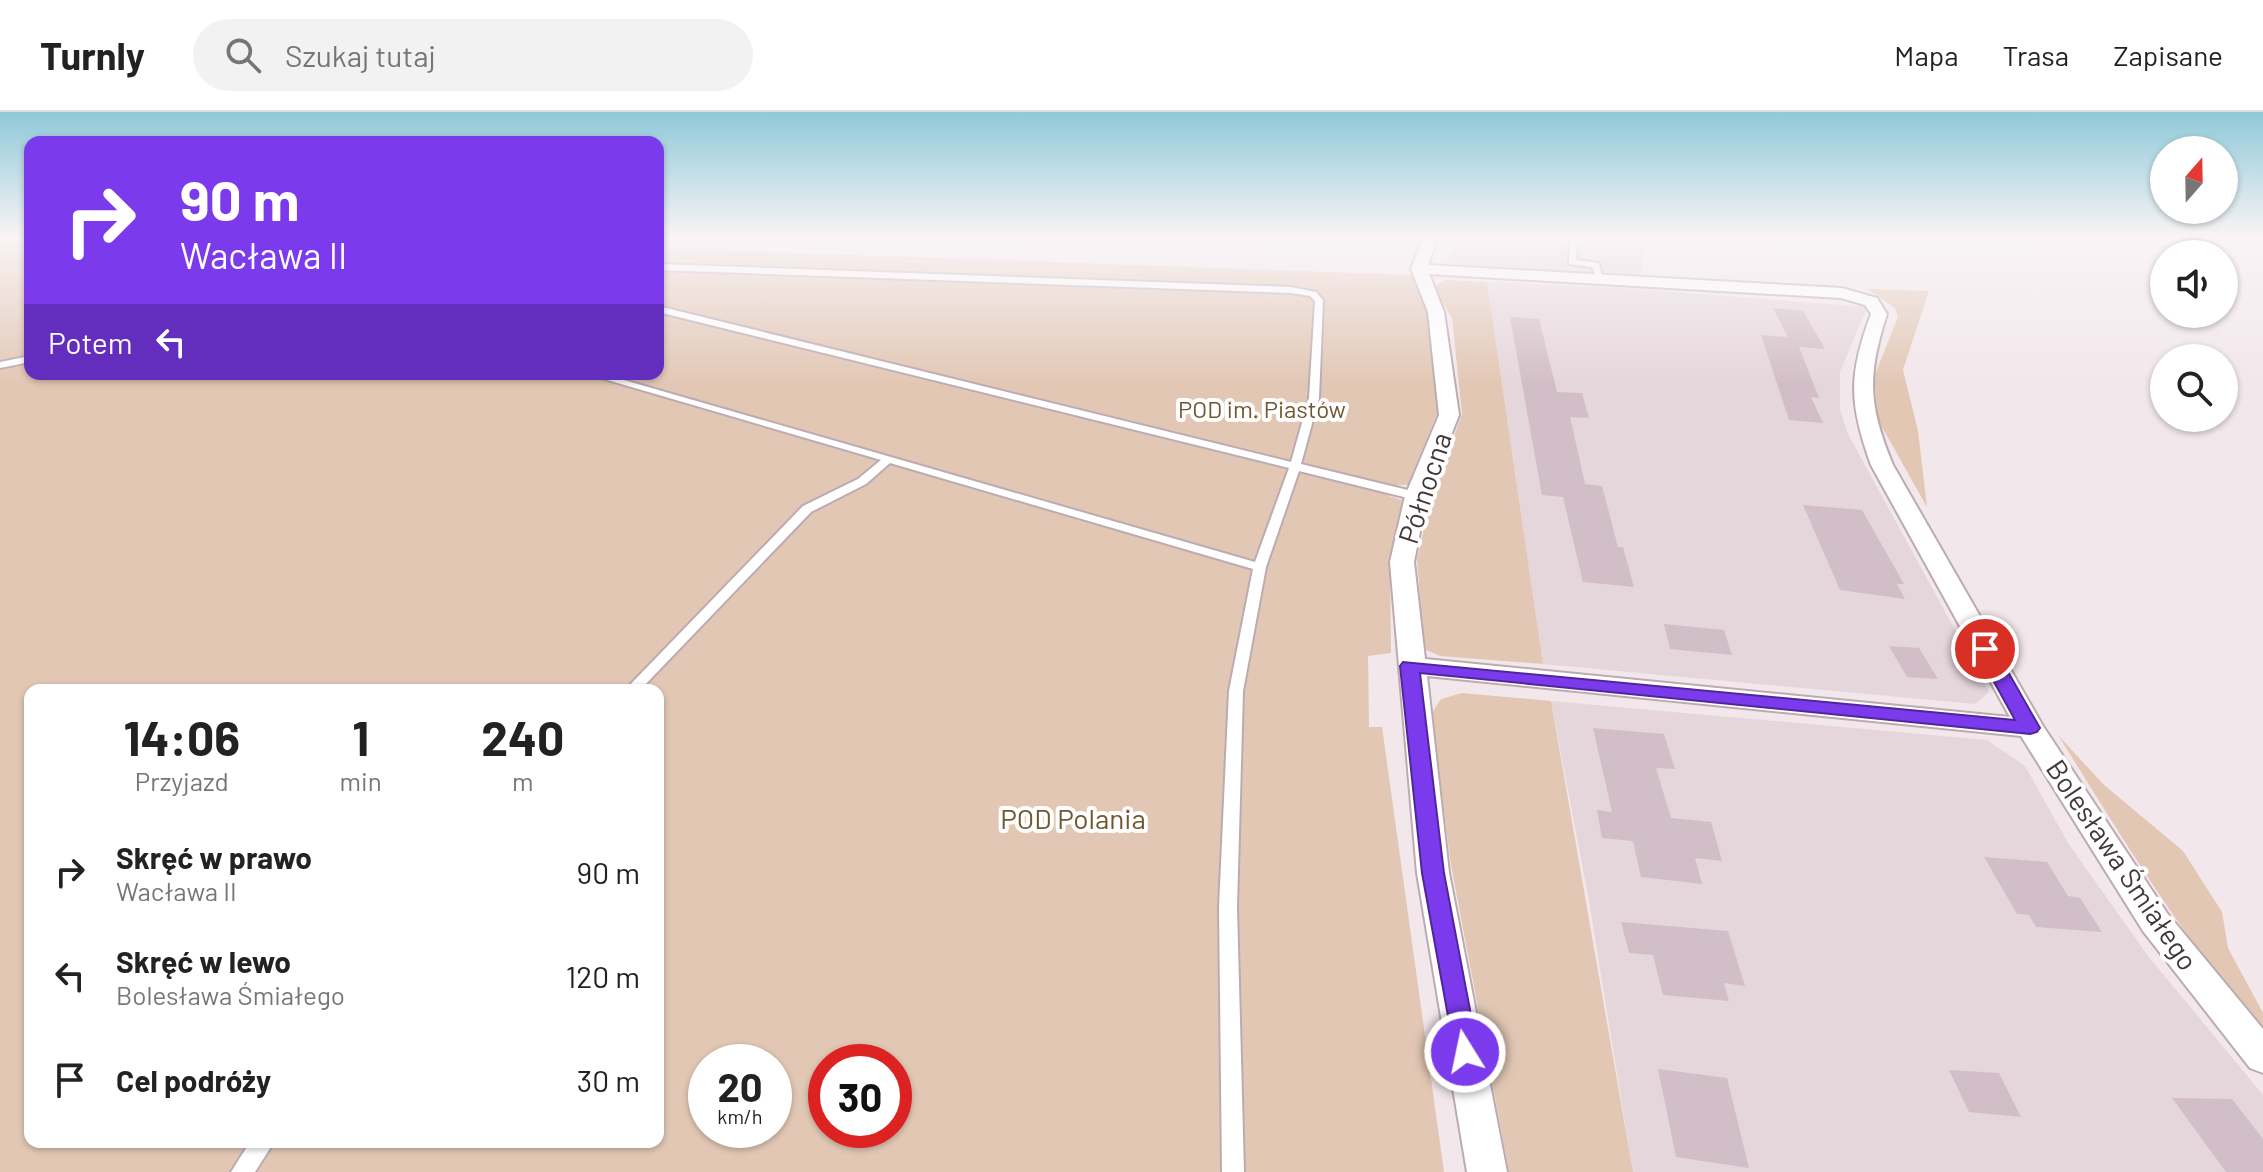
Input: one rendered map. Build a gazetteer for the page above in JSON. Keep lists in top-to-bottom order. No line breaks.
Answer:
{"streets":{"street":["Północna","Bolesława Śmiałego"]},"parks":["POD im. Piastów","POD Polania"],"north":"top","page":{"header":"Turnly","search":"Szukaj tutaj","nav":["Mapa","Trasa","Zapisane"],"turn":["90 m","Wacława II"],"then":"Potem","eta":["14:06","Przyjazd","1","min","240","m"],"list":[{"name":"Skręć w prawo","note":"Wacława II","value":"90 m"},{"name":"Skręć w lewo","note":"Bolesława Śmiałego","value":"120 m"},{"name":"Cel podróży","value":"30 m"}],"speed":"20 km/h","limit":"30"}}
